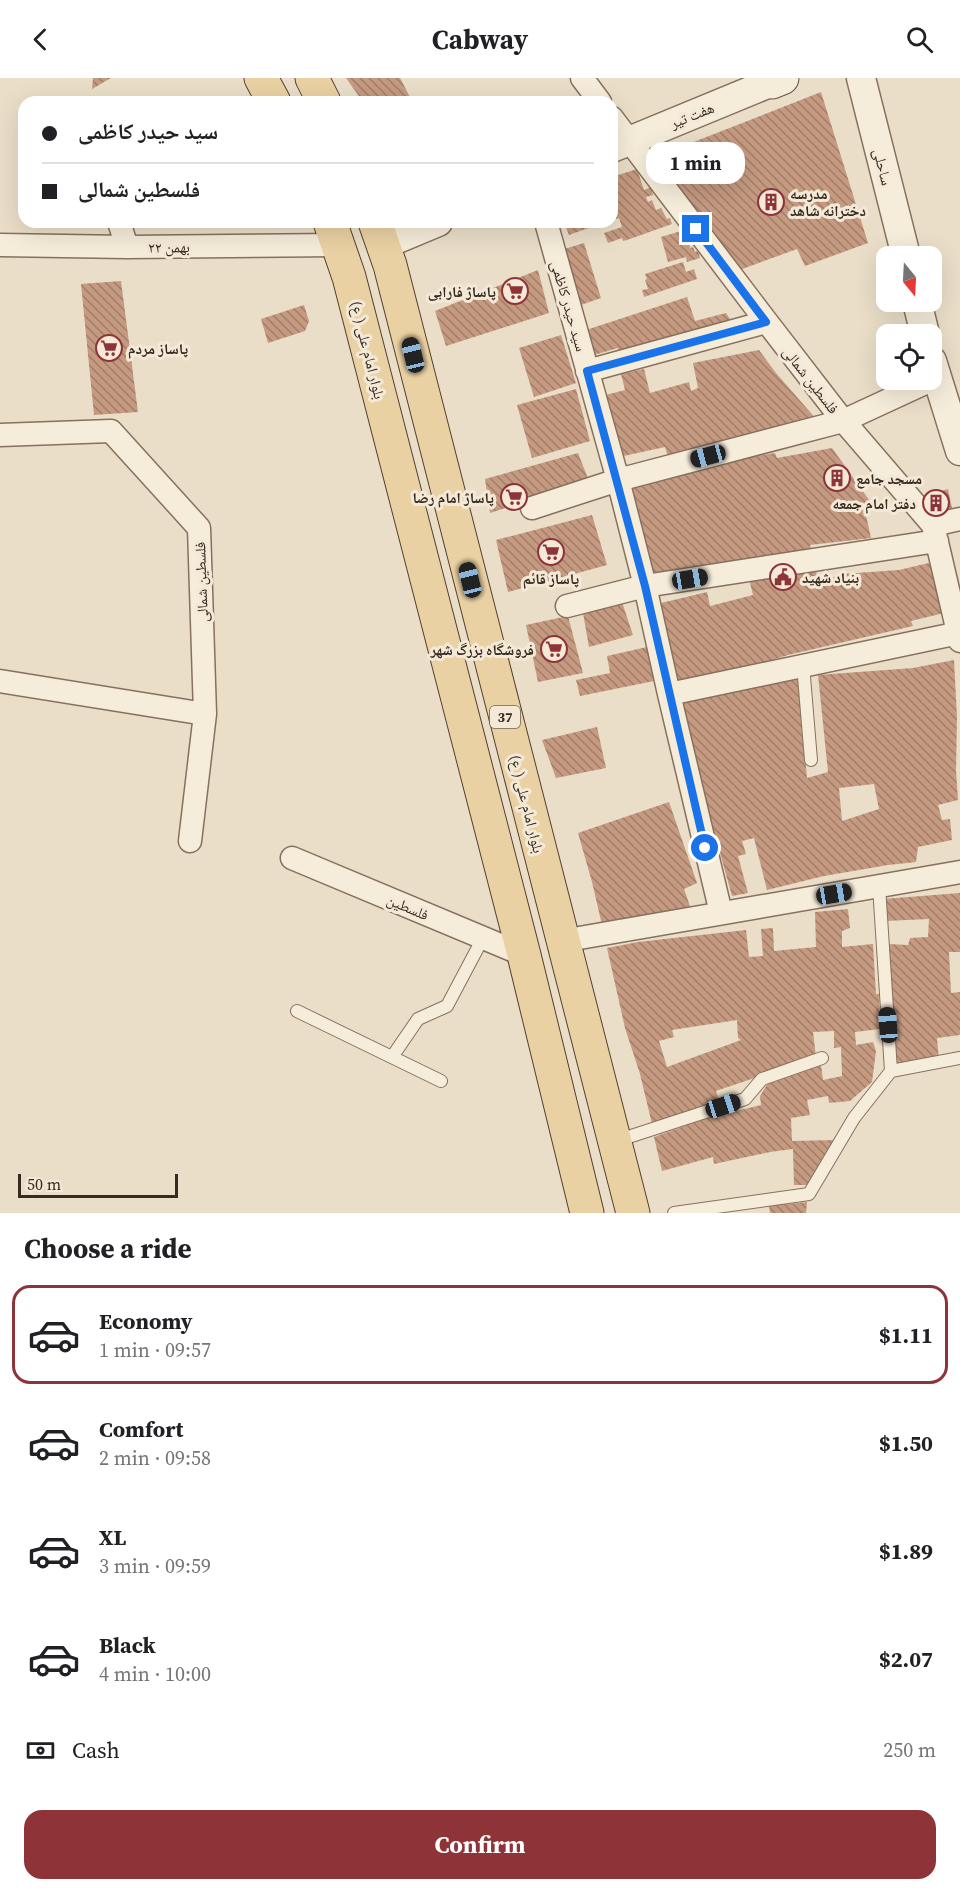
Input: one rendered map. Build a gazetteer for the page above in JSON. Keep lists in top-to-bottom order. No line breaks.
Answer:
{"streets":{"main road":["بلوار امام علی ( ع)","37"],"street":["هفت تیر","ساحلی","۲۲ بهمن","سید حیدر کاظمی","فلسطین شمالی","فلسطین"]},"crossings":[["هفت تیر","فلسطین شمالی"],["۲۲ بهمن","بلوار امام علی ( ع)"],["بلوار امام علی ( ع)","فلسطین"]],"places":{"building":["مدرسه دخترانه شاهد","مسجد جامع","دفتر امام جمعه"],"supermarket":["پاساژ فارابی","پاساز مردم","پاساژ امام رضا","پاساز قائم","فروشگاه بزرگ شهر"],"public building":["بنیاد شهید"]},"scale_bar":"50 m","north":"bottom","page":{"header":"Cabway","banner":["سید حیدر کاظمی","فلسطین شمالی"],"bubble":"1 min","scale":"50 m","heading":"Choose a ride","list":[{"name":"Economy","note":"1 min · 09:57","value":"$1.11"},{"name":"Comfort","note":"2 min · 09:58","value":"$1.50"},{"name":"XL","note":"3 min · 09:59","value":"$1.89"},{"name":"Black","note":"4 min · 10:00","value":"$2.07"}],"pay":["Cash","250 m"],"buttons":"Confirm"}}
